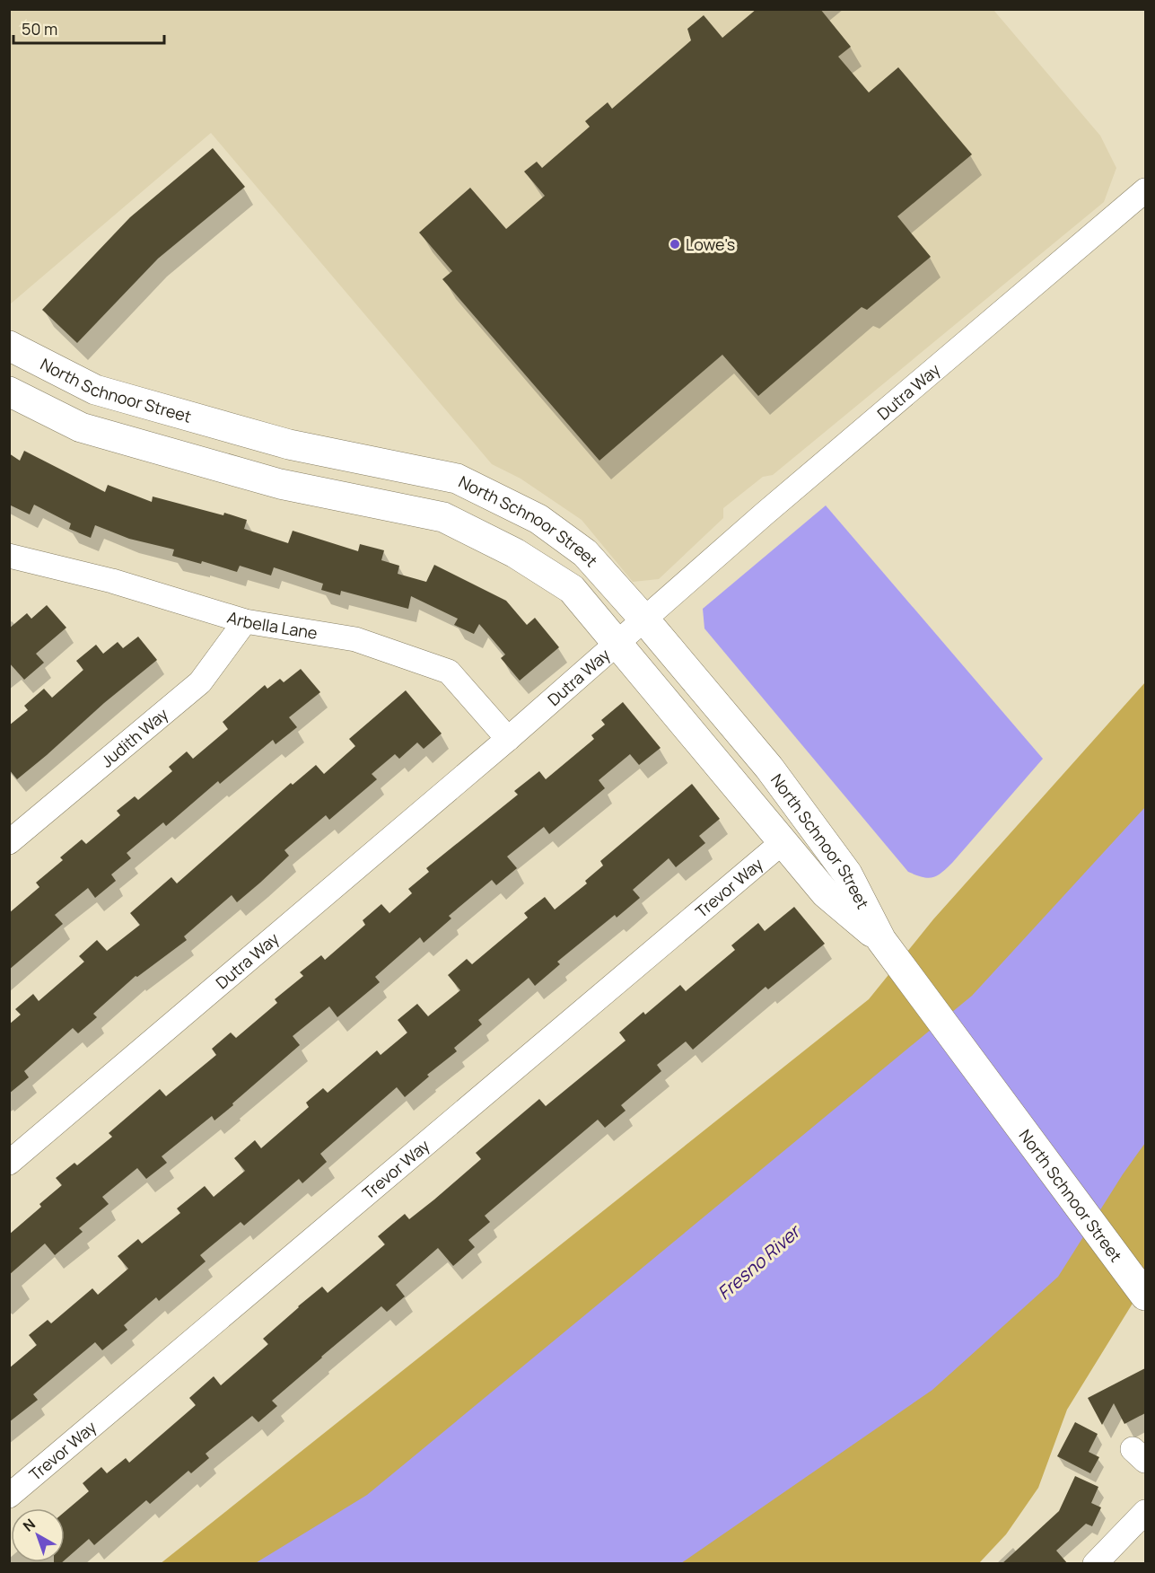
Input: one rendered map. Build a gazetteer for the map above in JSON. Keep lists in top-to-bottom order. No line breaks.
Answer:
{"streets":{"street":["North Schnoor Street","Dutra Way","Arbella Lane","Judith Way","Trevor Way"]},"crossings":[["North Schnoor Street","Dutra Way"],["North Schnoor Street","Trevor Way"],["Dutra Way","Arbella Lane"],["Arbella Lane","Judith Way"]],"water":["Fresno River"],"places":["Lowe's"],"scale_bar":"50 m","north":"top left"}
